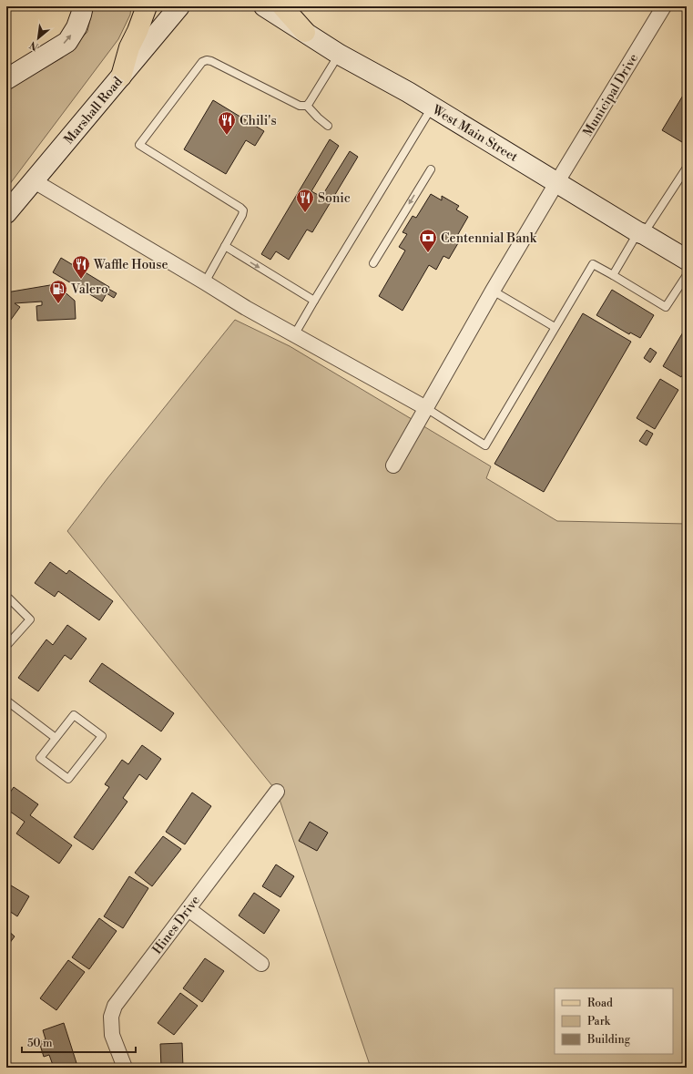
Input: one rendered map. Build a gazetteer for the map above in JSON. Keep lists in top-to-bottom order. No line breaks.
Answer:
{"streets":{"main road":["Marshall Road","West Main Street"],"street":["Municipal Drive","Hines Drive"]},"crossings":[["Municipal Drive","West Main Street"]],"places":{"restaurant":["Chili's","Sonic","Waffle House"],"bank":["Centennial Bank"],"fuel station":["Valero"]},"legend":["Road","Park","Building"],"scale_bar":"50 m","north":"bottom left"}
